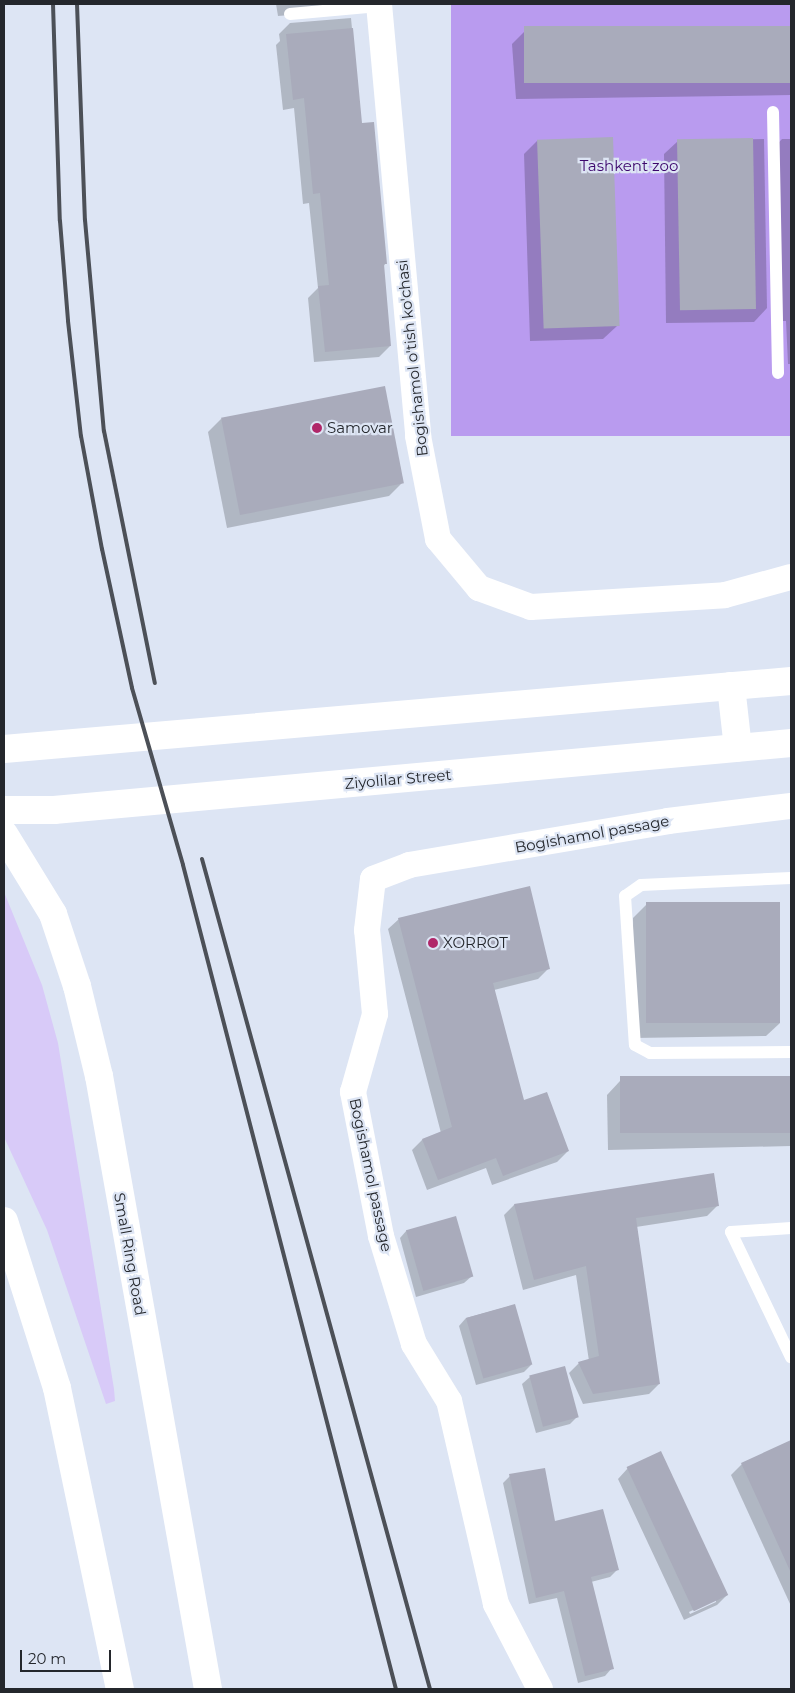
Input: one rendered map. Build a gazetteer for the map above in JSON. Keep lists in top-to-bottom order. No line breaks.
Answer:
{"streets":{"main road":["Ziyolilar Street","Small Ring Road"],"street":["Bogishamol o'tish ko'chasi","Bogishamol passage"]},"parks":["Tashkent zoo"],"places":["Samovar","XORROT"],"scale_bar":"20 m"}
